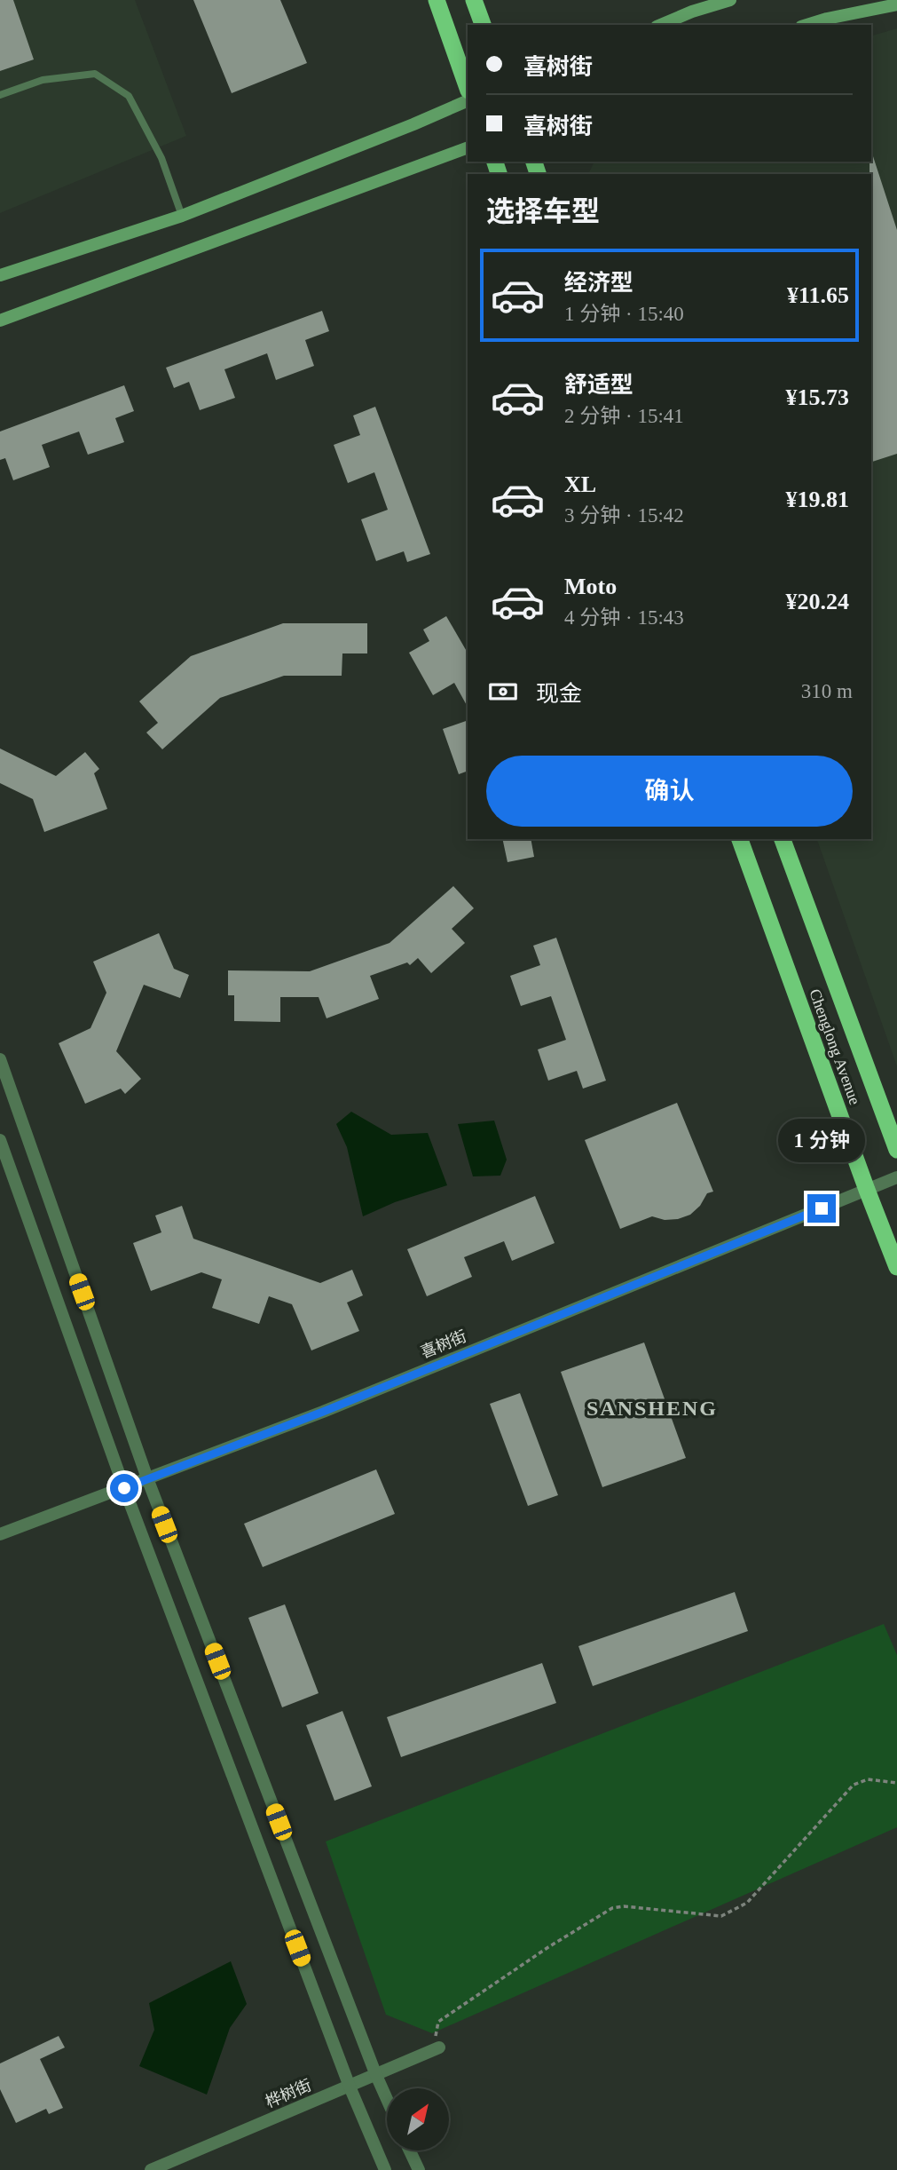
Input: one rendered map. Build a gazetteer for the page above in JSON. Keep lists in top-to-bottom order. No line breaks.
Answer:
{"streets":{"highway":["Chenglong Avenue"],"street":["喜树街","桦树街"]},"crossings":[["Chenglong Avenue","喜树街"]],"districts":["SANSHENG"],"north":"top right","page":{"banner":["喜树街","喜树街"],"heading":"选择车型","list":[{"name":"经济型","note":"1 分钟 · 15:40","value":"¥11.65"},{"name":"舒适型","note":"2 分钟 · 15:41","value":"¥15.73"},{"name":"XL","note":"3 分钟 · 15:42","value":"¥19.81"},{"name":"Moto","note":"4 分钟 · 15:43","value":"¥20.24"}],"pay":["现金","310 m"],"buttons":"确认","bubble":"1 分钟"}}
